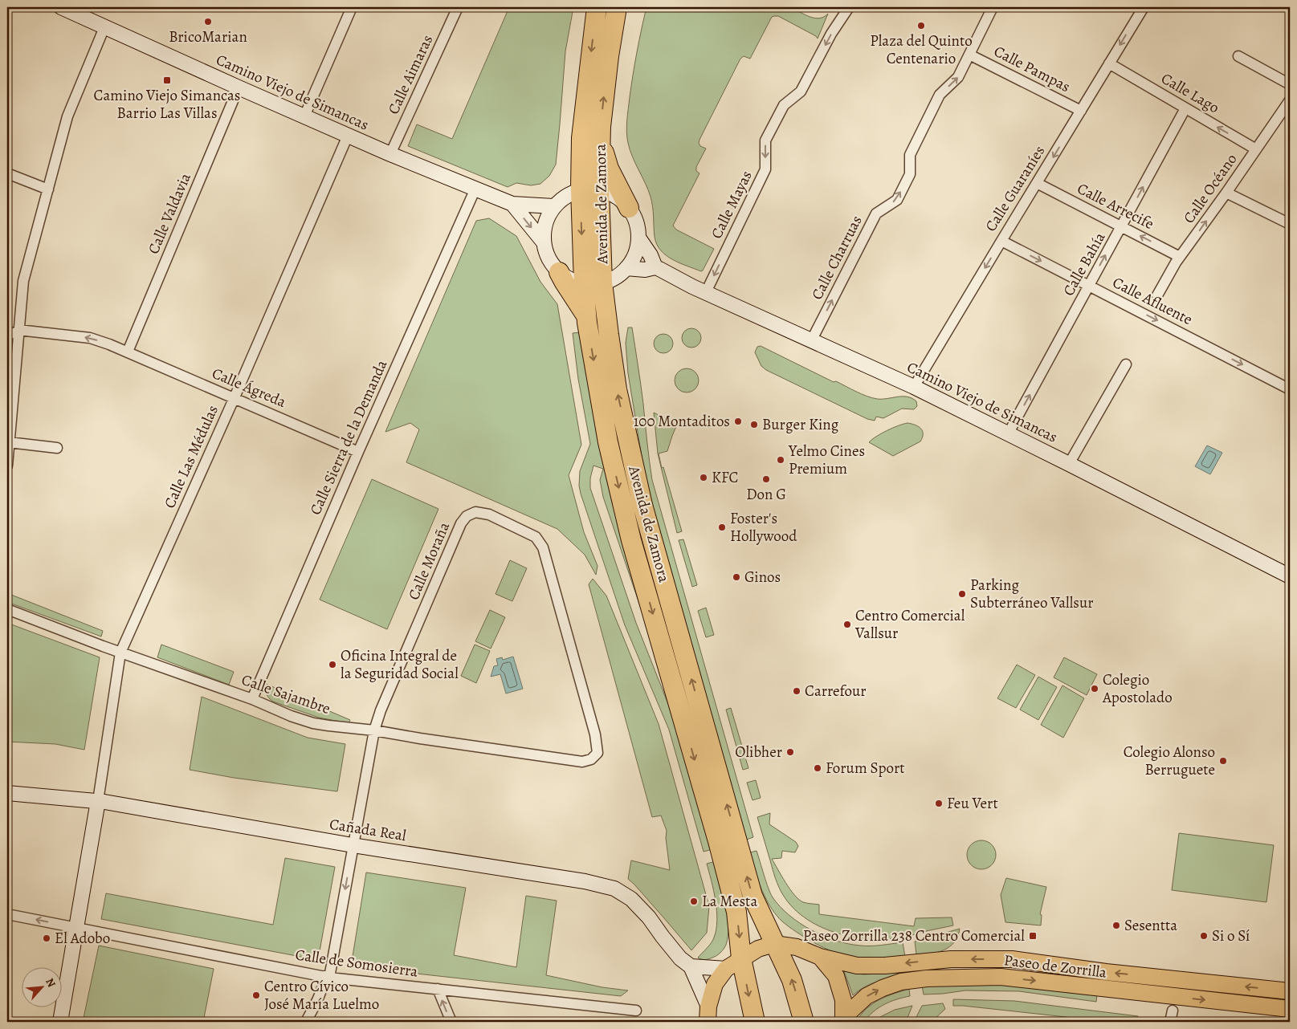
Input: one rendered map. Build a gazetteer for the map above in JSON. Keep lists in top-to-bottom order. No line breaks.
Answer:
{"streets":{"highway":["Avenida de Zamora"],"main road":["Camino Viejo de Simancas","Cañada Real","Paseo de Zorrilla"],"street":["Calle Pampas","Calle Aimaras","Calle Lago","Calle Guaraníes","Calle Océano","Calle Mayas","Calle Arrecife","Calle Valdavia","Calle Charruas","Calle Bahía","Calle Afluente","Calle Ágreda","Calle Sierra de la Demanda","Calle Las Médulas","Calle Moraña","Calle Sajambre","Calle de Somosierra"]},"crossings":[["Calle Pampas","Calle Guaraníes"],["Calle Pampas","Calle Charruas"],["Calle Aimaras","Camino Viejo de Simancas"],["Camino Viejo de Simancas","Calle Guaraníes"],["Camino Viejo de Simancas","Calle Mayas"],["Camino Viejo de Simancas","Calle Valdavia"],["Camino Viejo de Simancas","Calle Charruas"],["Camino Viejo de Simancas","Calle Bahía"],["Camino Viejo de Simancas","Calle Sierra de la Demanda"],["Camino Viejo de Simancas","Calle Las Médulas"],["Calle Lago","Calle Guaraníes"],["Calle Lago","Calle Océano"],["Calle Lago","Calle Bahía"],["Calle Guaraníes","Calle Arrecife"],["Calle Guaraníes","Calle Afluente"],["Calle Océano","Calle Arrecife"],["Avenida de Zamora","Paseo de Zorrilla"],["Calle Arrecife","Calle Bahía"],["Calle Valdavia","Calle Ágreda"],["Calle Bahía","Calle Afluente"],["Calle Ágreda","Calle Sierra de la Demanda"],["Calle Ágreda","Calle Las Médulas"],["Calle Sierra de la Demanda","Calle Sajambre"],["Calle Las Médulas","Calle Sajambre"],["Calle Las Médulas","Cañada Real"],["Calle Moraña","Calle Sajambre"],["Calle Moraña","Cañada Real"],["Calle Moraña","Calle de Somosierra"],["Cañada Real","Paseo de Zorrilla"]],"one_way":["Calle Guaraníes","Calle Mayas","Calle Arrecife","Calle Charruas","Calle Afluente"],"places":{"other":["BricoMarian","Plaza del Quinto Centenario","100 Montaditos","Burger King","Yelmo Cines Premium","KFC","Don G","Foster's Hollywood","Ginos","Parking Subterráneo Vallsur","Centro Comercial Vallsur","Oficina Integral de la Seguridad Social","Colegio Apostolado","Carrefour","Olibher","Colegio Alonso Berruguete","Forum Sport","Feu Vert","La Mesta","Sesentta","Si o Sí","El Adobo","Centro Cívico José María Luelmo"],"transit":["Camino Viejo Simancas Barrio Las Villas","Paseo Zorrilla 238 Centro Comercial"]},"north":"top right"}
